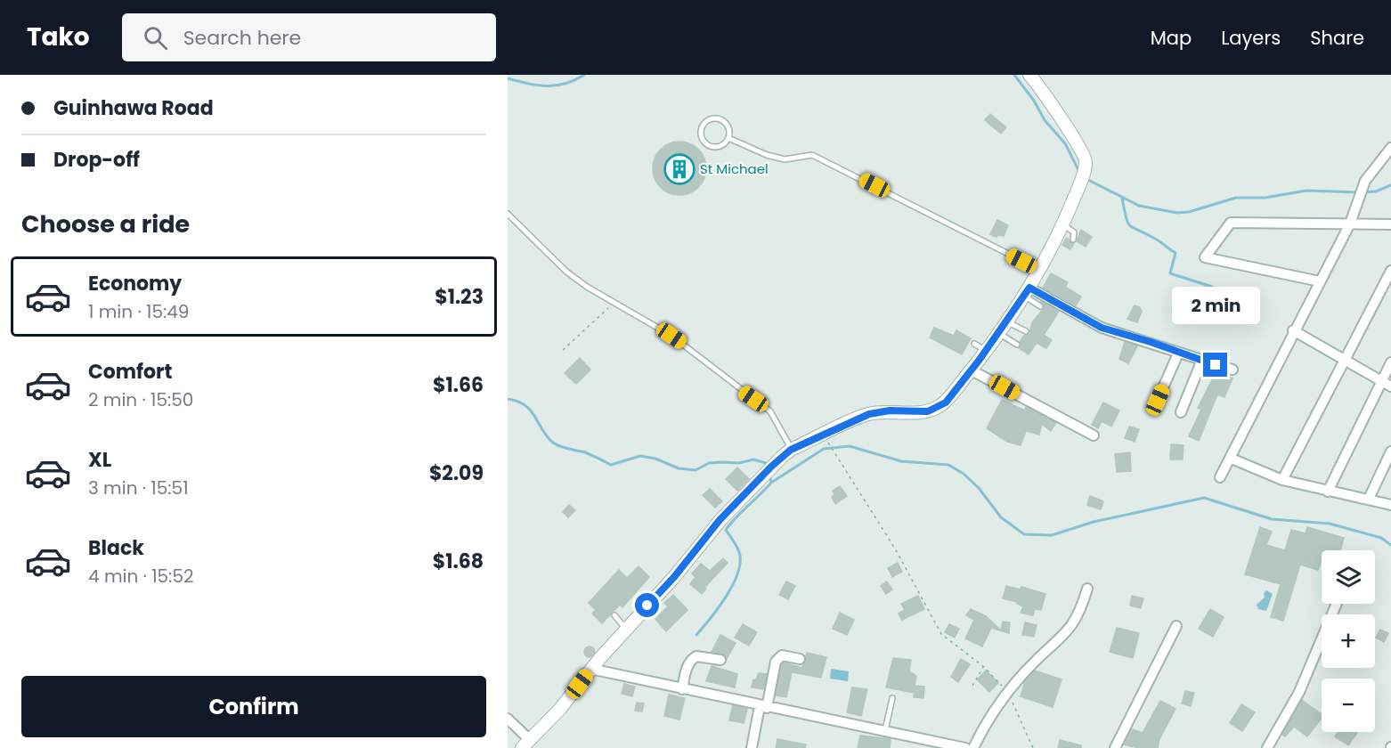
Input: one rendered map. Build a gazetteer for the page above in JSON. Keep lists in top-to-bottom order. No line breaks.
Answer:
{"places":{"building":["St Michael"]},"page":{"header":"Tako","search":"Search here","nav":["Map","Layers","Share"],"banner":["Guinhawa Road","Drop-off"],"heading":"Choose a ride","list":[{"name":"Economy","note":"1 min · 15:49","value":"$1.23"},{"name":"Comfort","note":"2 min · 15:50","value":"$1.66"},{"name":"XL","note":"3 min · 15:51","value":"$2.09"},{"name":"Black","note":"4 min · 15:52","value":"$1.68"}],"bubble":"2 min","map_buttons":["+","−"],"buttons":"Confirm"}}
